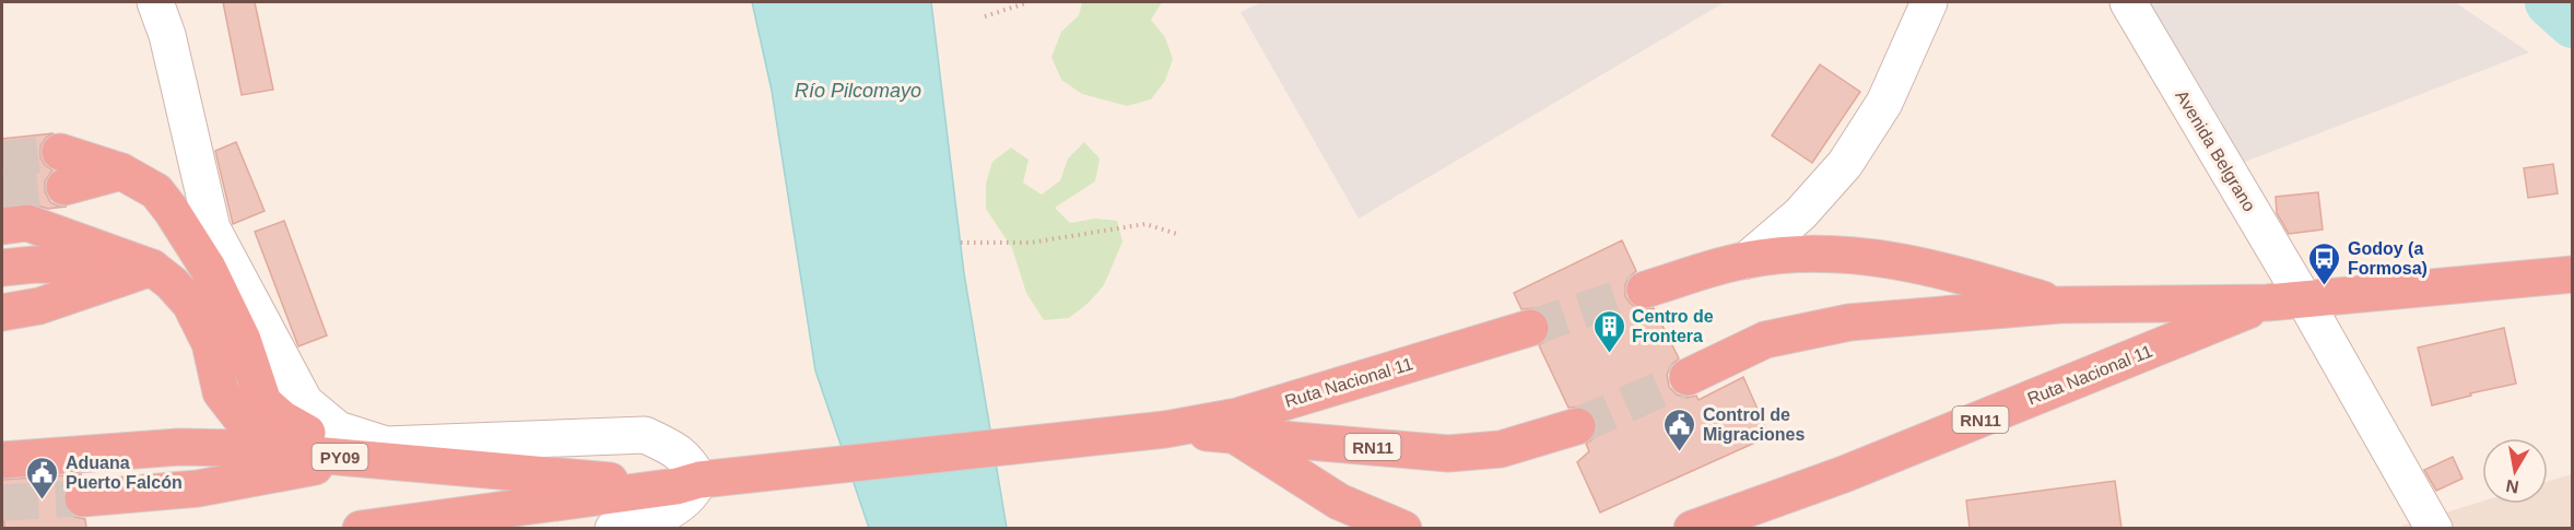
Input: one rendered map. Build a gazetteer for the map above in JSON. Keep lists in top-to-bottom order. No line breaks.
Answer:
{"streets":{"highway":["Ruta Nacional 11","RN11","PY09"],"street":["Avenida Belgrano"]},"crossings":[["Avenida Belgrano","Ruta Nacional 11"],["Ruta Nacional 11","PY09"]],"water":["Río Pilcomayo"],"places":{"bus stop":["Godoy (a Formosa)"],"building":["Centro de Frontera"],"public building":["Control de Migraciones","Aduana Puerto Falcón"]},"north":"bottom"}
